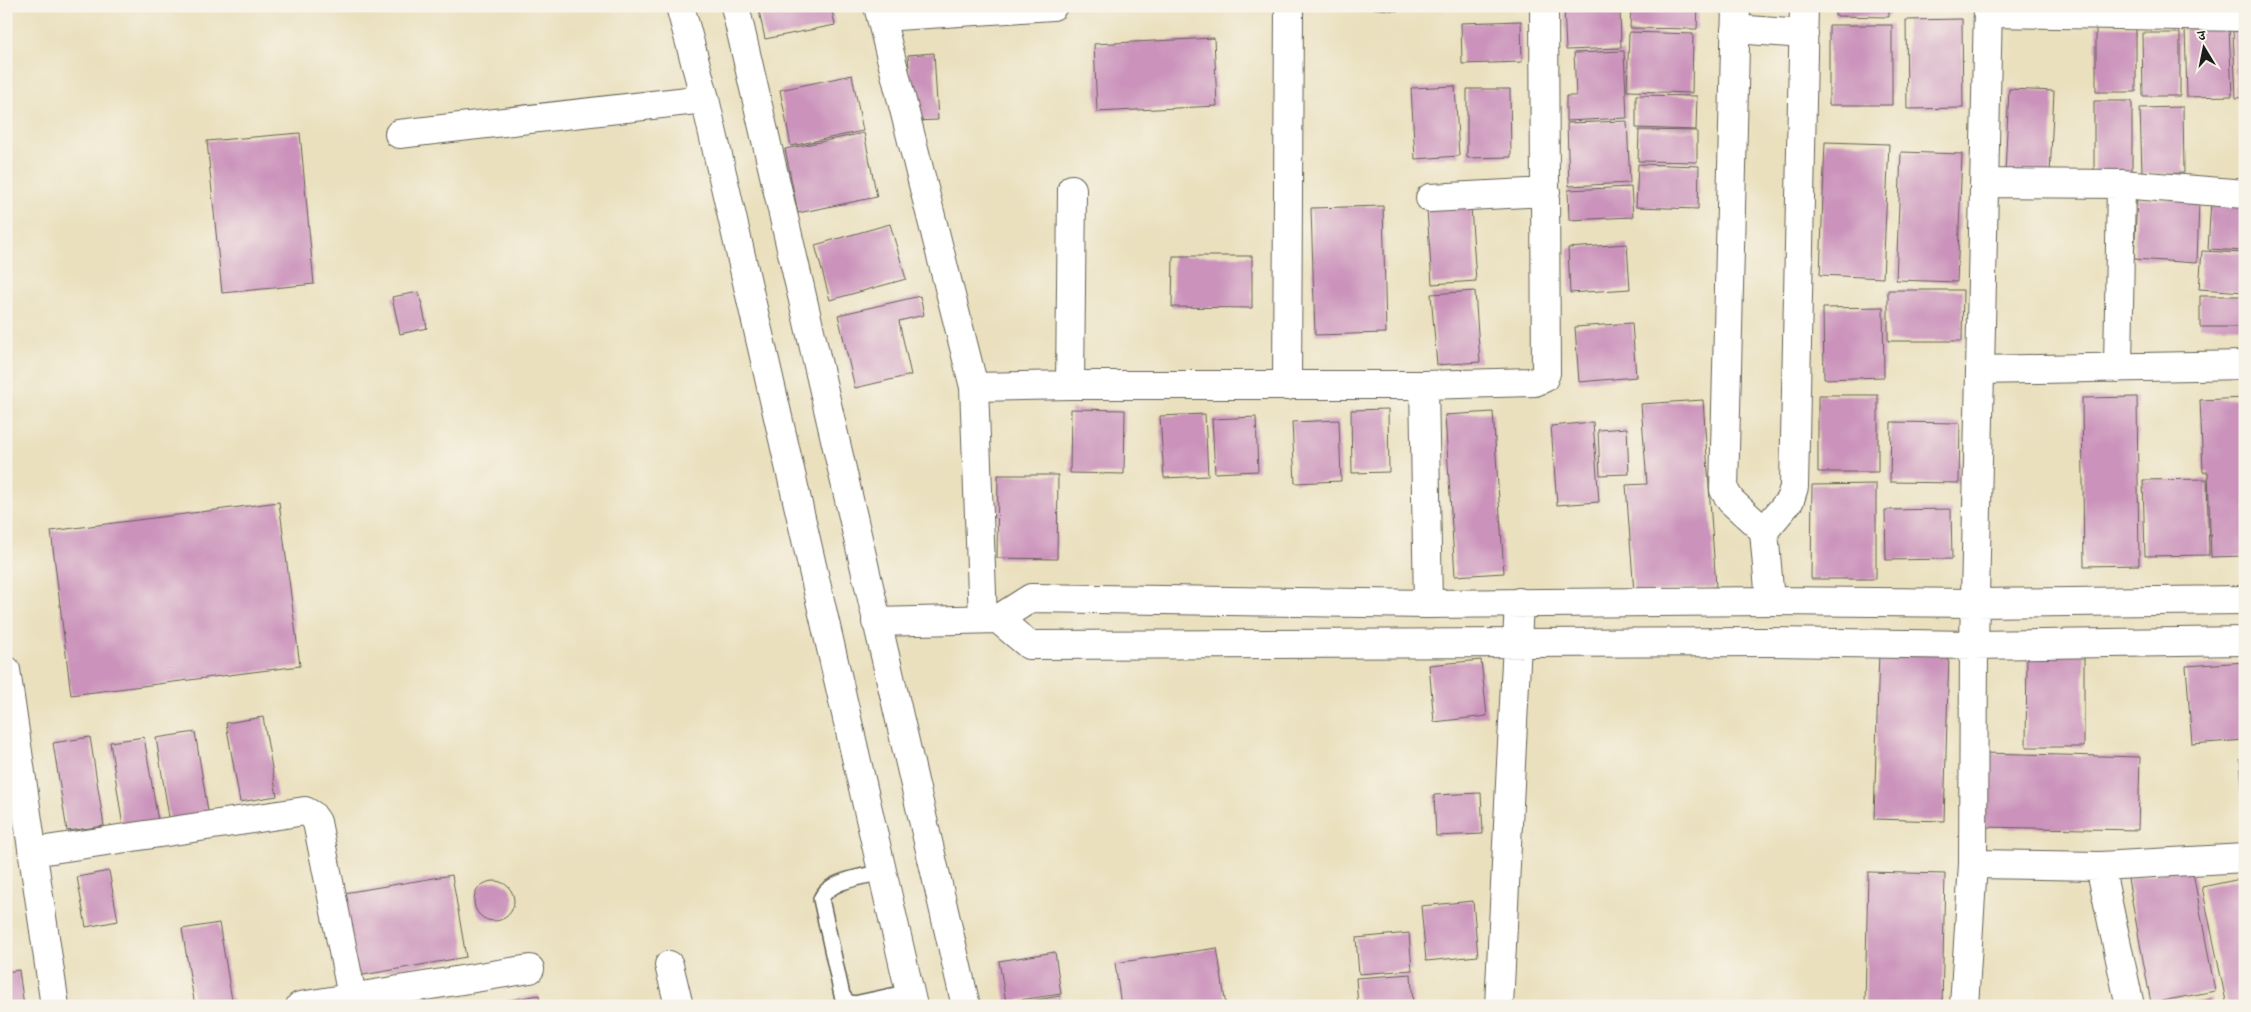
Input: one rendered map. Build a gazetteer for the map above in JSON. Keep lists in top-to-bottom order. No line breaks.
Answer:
{"north":"top"}
